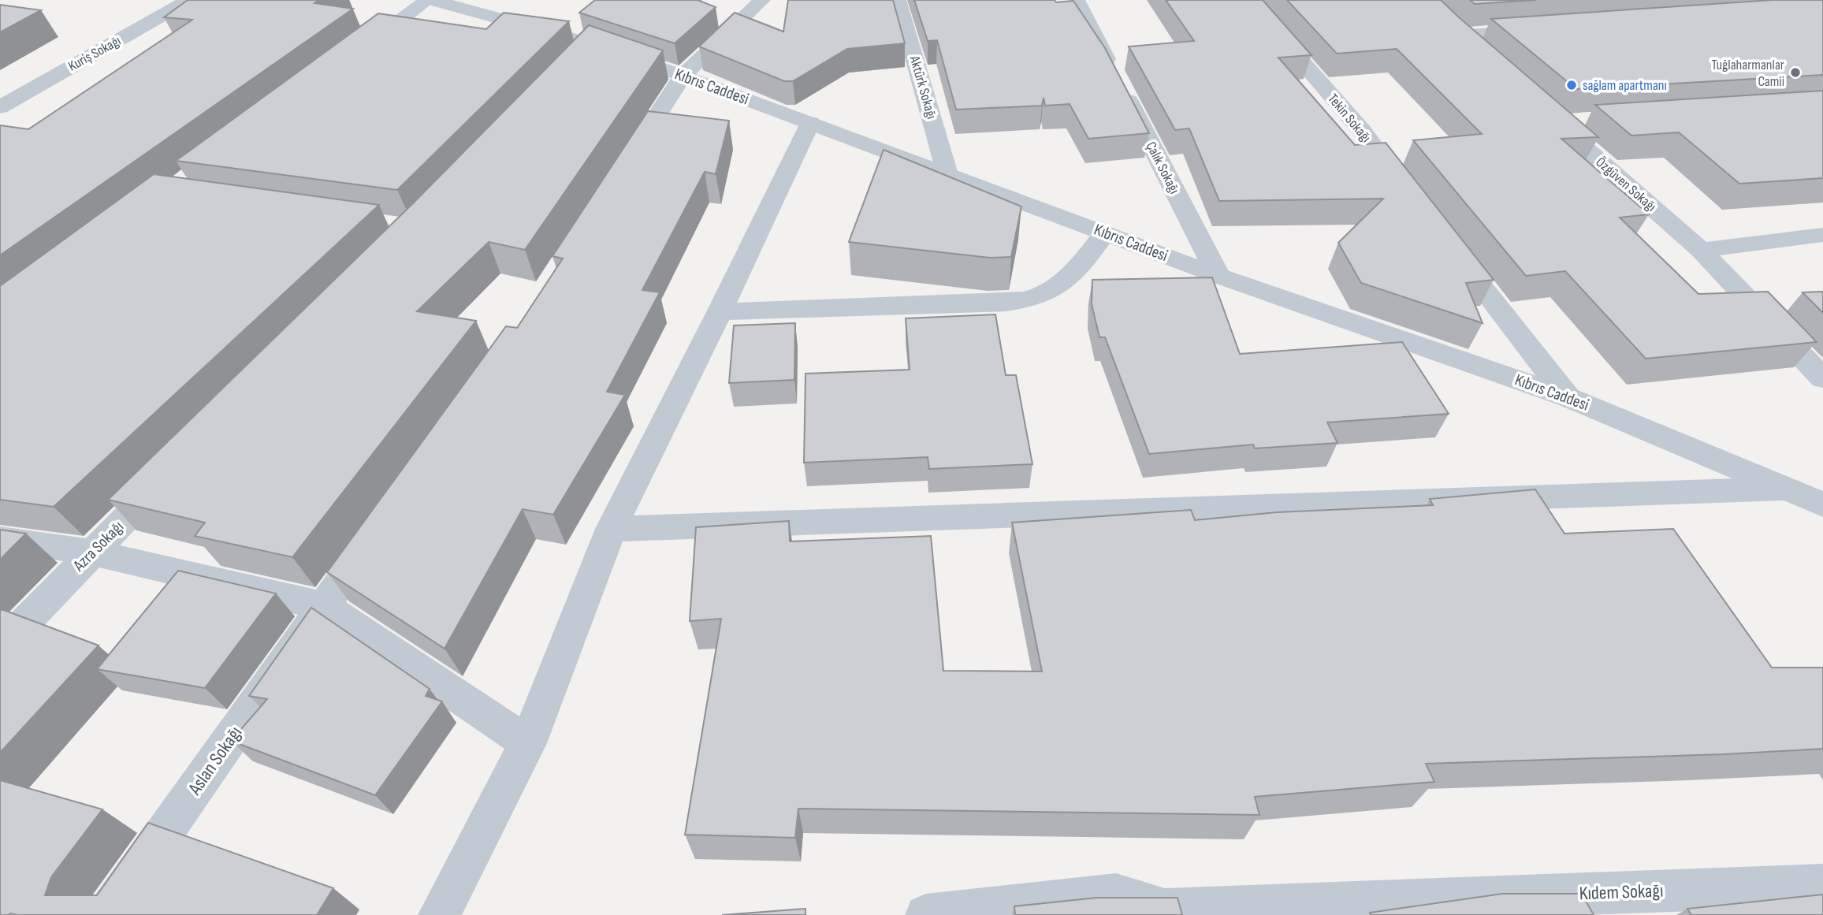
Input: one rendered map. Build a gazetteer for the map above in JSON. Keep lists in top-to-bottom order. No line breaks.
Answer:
{"streets":{"street":["Kuriş Sokağı","Kıbrıs Caddesi","Aktürk Sokağı","Tekin Sokağı","Çalık Sokağı","Özgüven Sokağı","Azra Sokağı","Aslan Sokağı","Kıdem Sokağı"]},"crossings":[["Kıbrıs Caddesi","Aktürk Sokağı"],["Kıbrıs Caddesi","Çalık Sokağı"]],"places":["Tuğlaharmanlar Camii","sağlam apartmanı"]}
